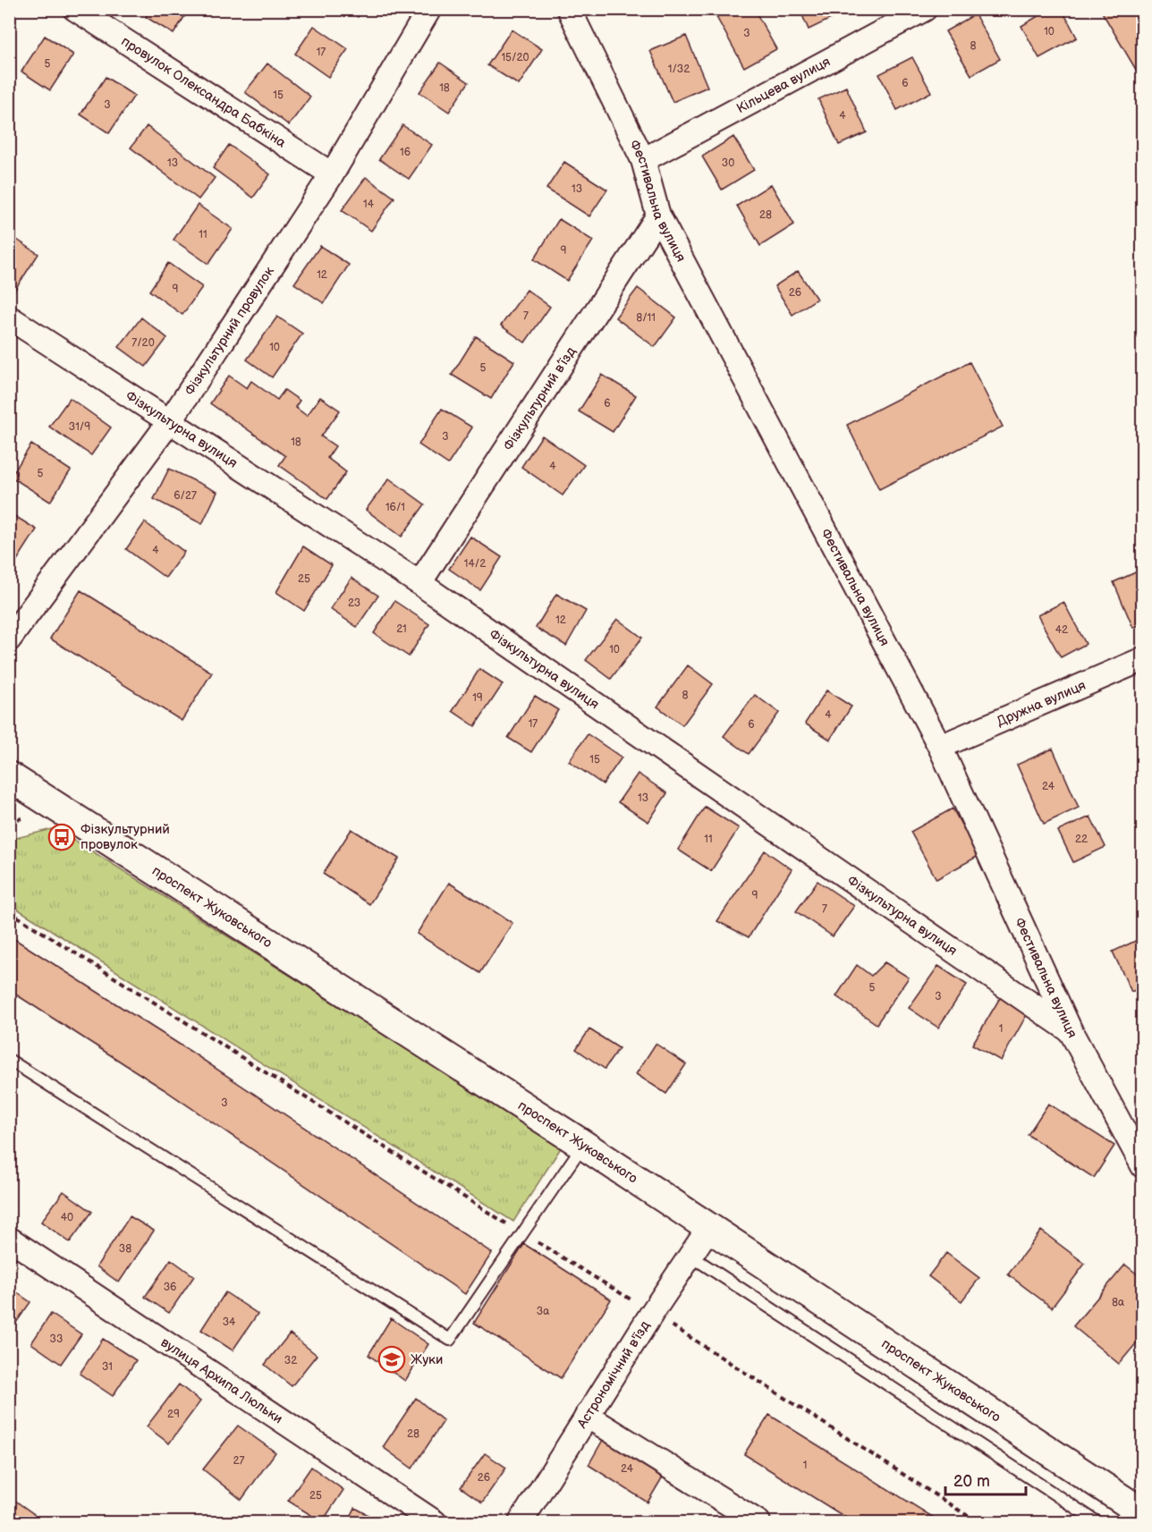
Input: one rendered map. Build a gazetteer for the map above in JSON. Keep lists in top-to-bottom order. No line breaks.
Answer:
{"streets":{"street":["Кільцева вулиця","провулок Олександра Бабкіна","Фестивальна вулиця","Фізкультурний провулок","Фізкультурний в’їзд","Фізкультурна вулиця","Дружна вулиця","проспект Жуковського","Астрономічний в'їзд","вулиця Архипа Люльки"]},"crossings":[["Кільцева вулиця","Фестивальна вулиця"],["провулок Олександра Бабкіна","Фізкультурний провулок"],["Фестивальна вулиця","Фізкультурний в’їзд"],["Фестивальна вулиця","Фізкультурна вулиця"],["Фестивальна вулиця","Дружна вулиця"],["Фізкультурний провулок","Фізкультурна вулиця"],["Фізкультурний в’їзд","Фізкультурна вулиця"],["проспект Жуковського","Астрономічний в'їзд"]],"places":{"bus stop":["Фізкультурний провулок"],"school or university":["Жуки"]},"house_numbers":["10","3","8","17","15/20","5","1/32","6","18","15","3","4","16","13","30","13","14","28","11","9","12","9","26","7","8/11","7/20","10","5","6","31/9","3","18","4","5","6/27","16/1","4","14/2","25","23","12","21","42","10","8","19","4","17","6","15","24","13","11","22","9","7","5","3","1","3","40","38","36","8а","3а","34","33","32","31","29","28","27","1","24","26","25"],"scale_bar":"20 m"}
